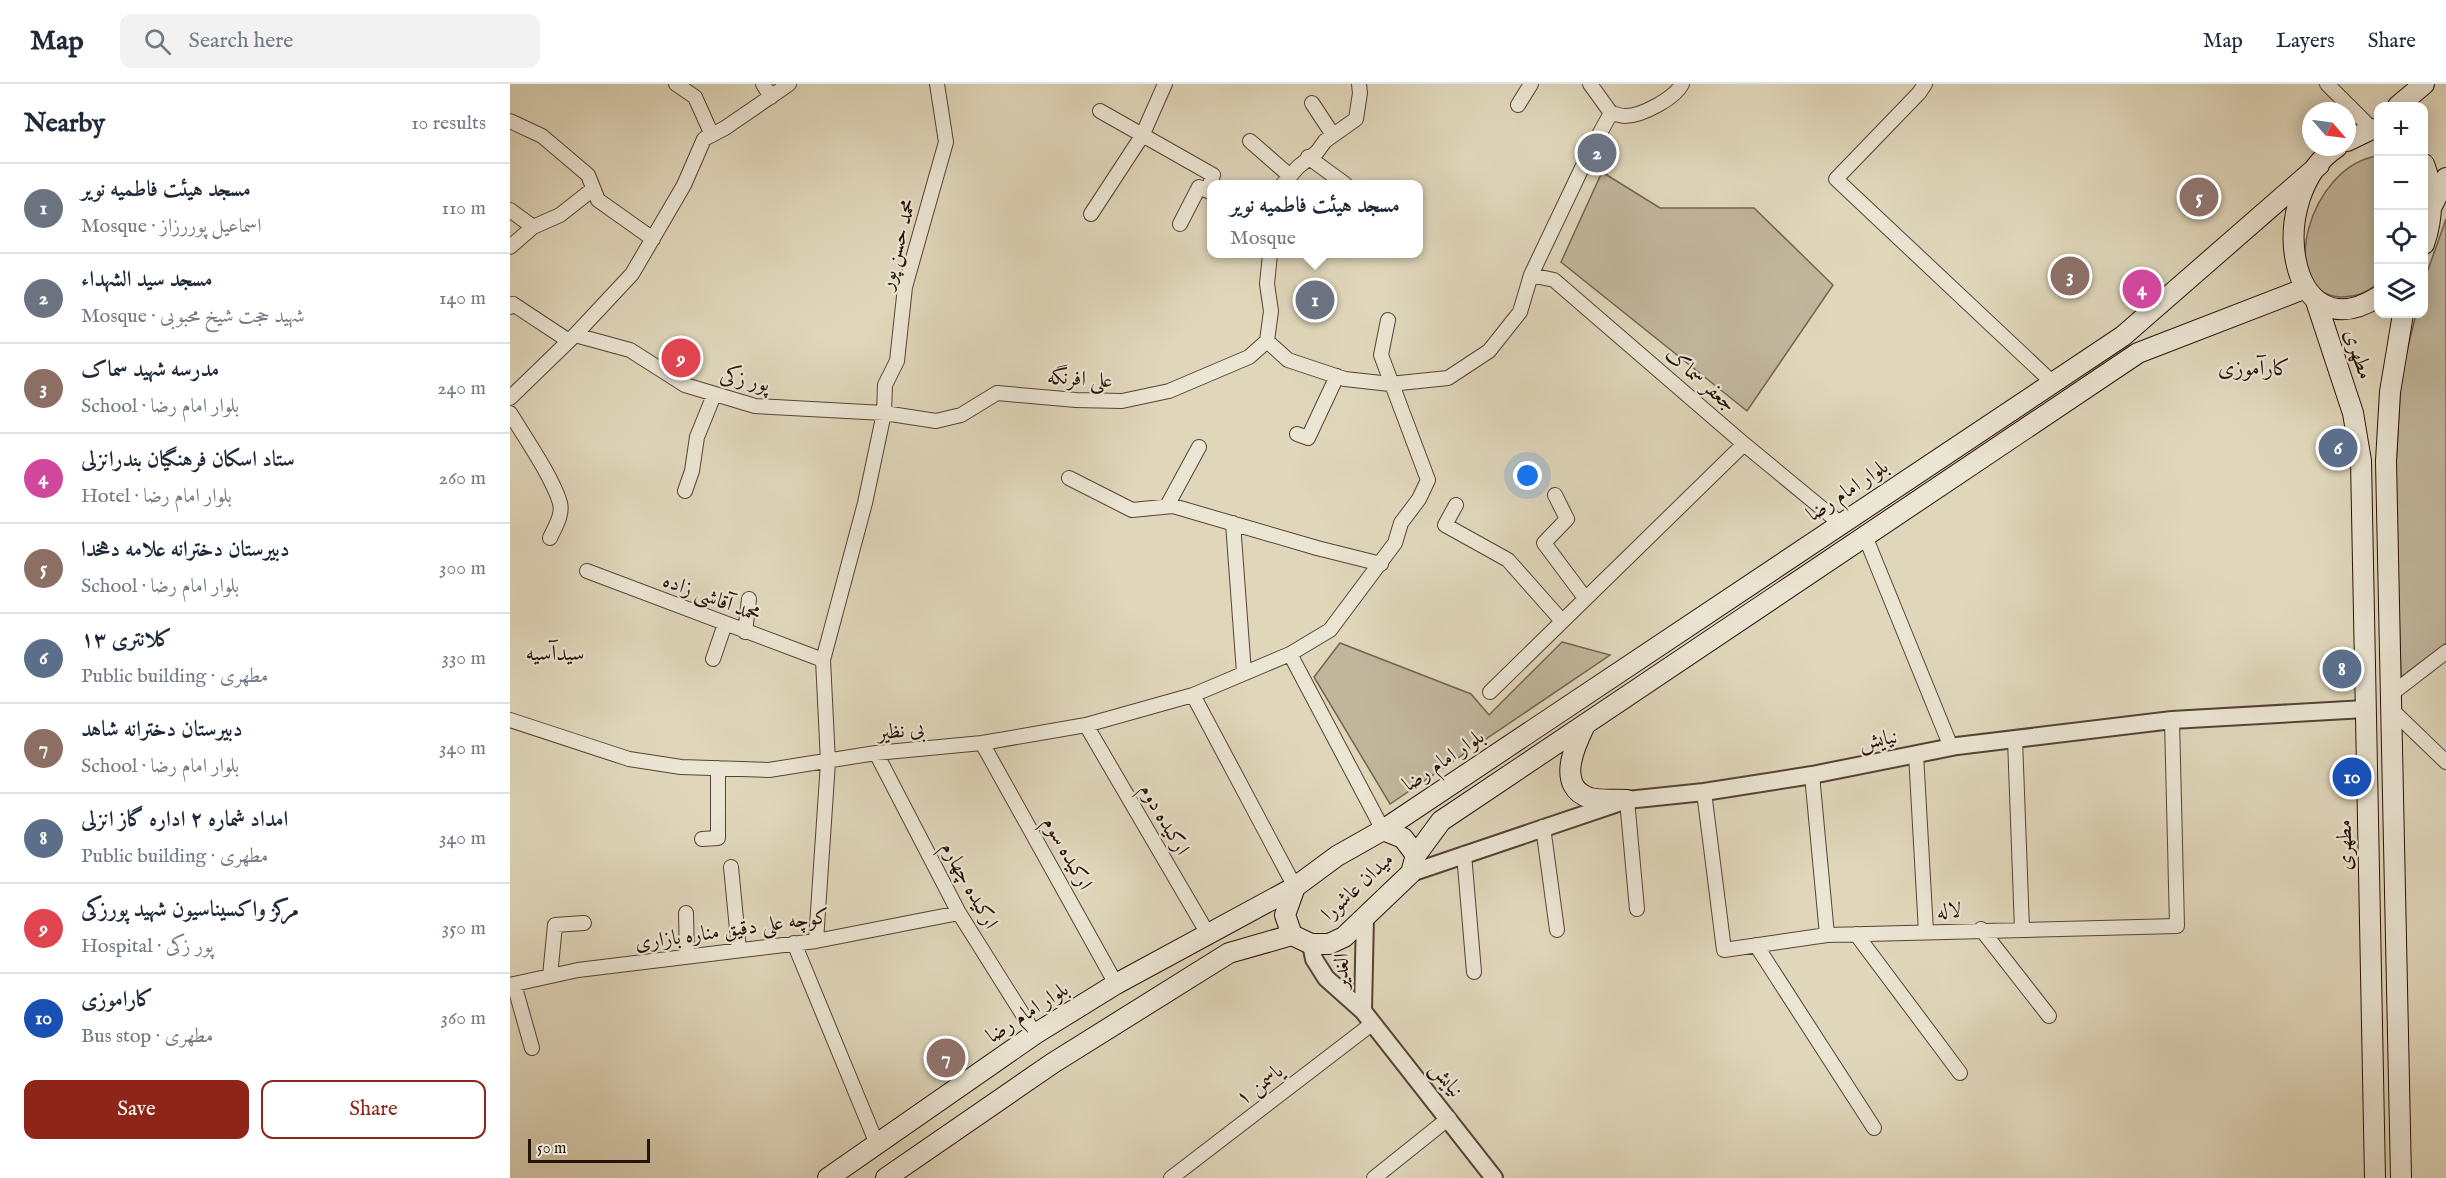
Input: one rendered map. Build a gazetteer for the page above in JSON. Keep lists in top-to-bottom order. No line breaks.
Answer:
{"streets":{"main road":["مطهری","بلوار امام رضا","میدان عاشورا"],"street":["محمد حسن پور","علی افرنگه","پور زکی","جعفر سماک","محمد آقاشی زاده","بی نظیر","نیایش","ارکیده دوم","ارکیده سوم","ارکیده چهارم","لاله","کوچه علی دقیق مناره بازاری","الغدیر","یاسمن ۱"]},"crossings":[["محمد حسن پور","علی افرنگه"],["محمد حسن پور","پور زکی"],["محمد حسن پور","محمد آقاشی زاده"],["محمد حسن پور","بی نظیر"],["محمد حسن پور","کوچه علی دقیق مناره بازاری"],["مطهری","بلوار امام رضا"],["مطهری","نیایش"],["علی افرنگه","پور زکی"],["جعفر سماک","بلوار امام رضا"],["بلوار امام رضا","ارکیده دوم"],["بلوار امام رضا","ارکیده سوم"],["بلوار امام رضا","ارکیده چهارم"],["بلوار امام رضا","میدان عاشورا"],["بی نظیر","ارکیده دوم"],["بی نظیر","ارکیده سوم"],["بی نظیر","ارکیده چهارم"],["نیایش","میدان عاشورا"],["نیایش","لاله"],["نیایش","الغدیر"],["نیایش","یاسمن ۱"],["ارکیده چهارم","کوچه علی دقیق مناره بازاری"],["میدان عاشورا","الغدیر"],["الغدیر","یاسمن ۱"]],"districts":["کارآموزی","سیدآسیه"],"scale_bar":"50 m","north":"bottom right","page":{"header":"Map","search":"Search here","nav":["Map","Layers","Share"],"heading":["Nearby","10 results"],"map_buttons":["+","−"],"pins":["2","5","3","4","1","9","6","8","10","7"],"list":[{"mark":"1","name":"مسجد هیئت فاطمیه نویر","note":"Mosque · اسماعیل پوررزاز","value":"110 m"},{"mark":"2","name":"مسجد سید الشهداء","note":"Mosque · شهید حجت شیخ محبوبی","value":"140 m"},{"mark":"3","name":"مدرسه شهید سماک","note":"School · بلوار امام رضا","value":"240 m"},{"mark":"4","name":"ستاد اسکان فرهنگیان بندرانزلی","note":"Hotel · بلوار امام رضا","value":"260 m"},{"mark":"5","name":"دبیرستان دخترانه علامه دهخدا","note":"School · بلوار امام رضا","value":"300 m"},{"mark":"6","name":"کلانتری ۱۳","note":"Public building · مطهری","value":"330 m"},{"mark":"7","name":"دبیرستان دخترانه شاهد","note":"School · بلوار امام رضا","value":"340 m"},{"mark":"8","name":"امداد شماره ۲ اداره گاز انزلی","note":"Public building · مطهری","value":"340 m"},{"mark":"9","name":"مرکز واکسیناسیون شهید پورزکی","note":"Hospital · پور زکی","value":"350 m"},{"mark":"10","name":"کاراموزی","note":"Bus stop · مطهری","value":"360 m"}],"popup":["مسجد هیئت فاطمیه نویر","Mosque"],"buttons":["Save","Share"],"scale":"50 m"}}
